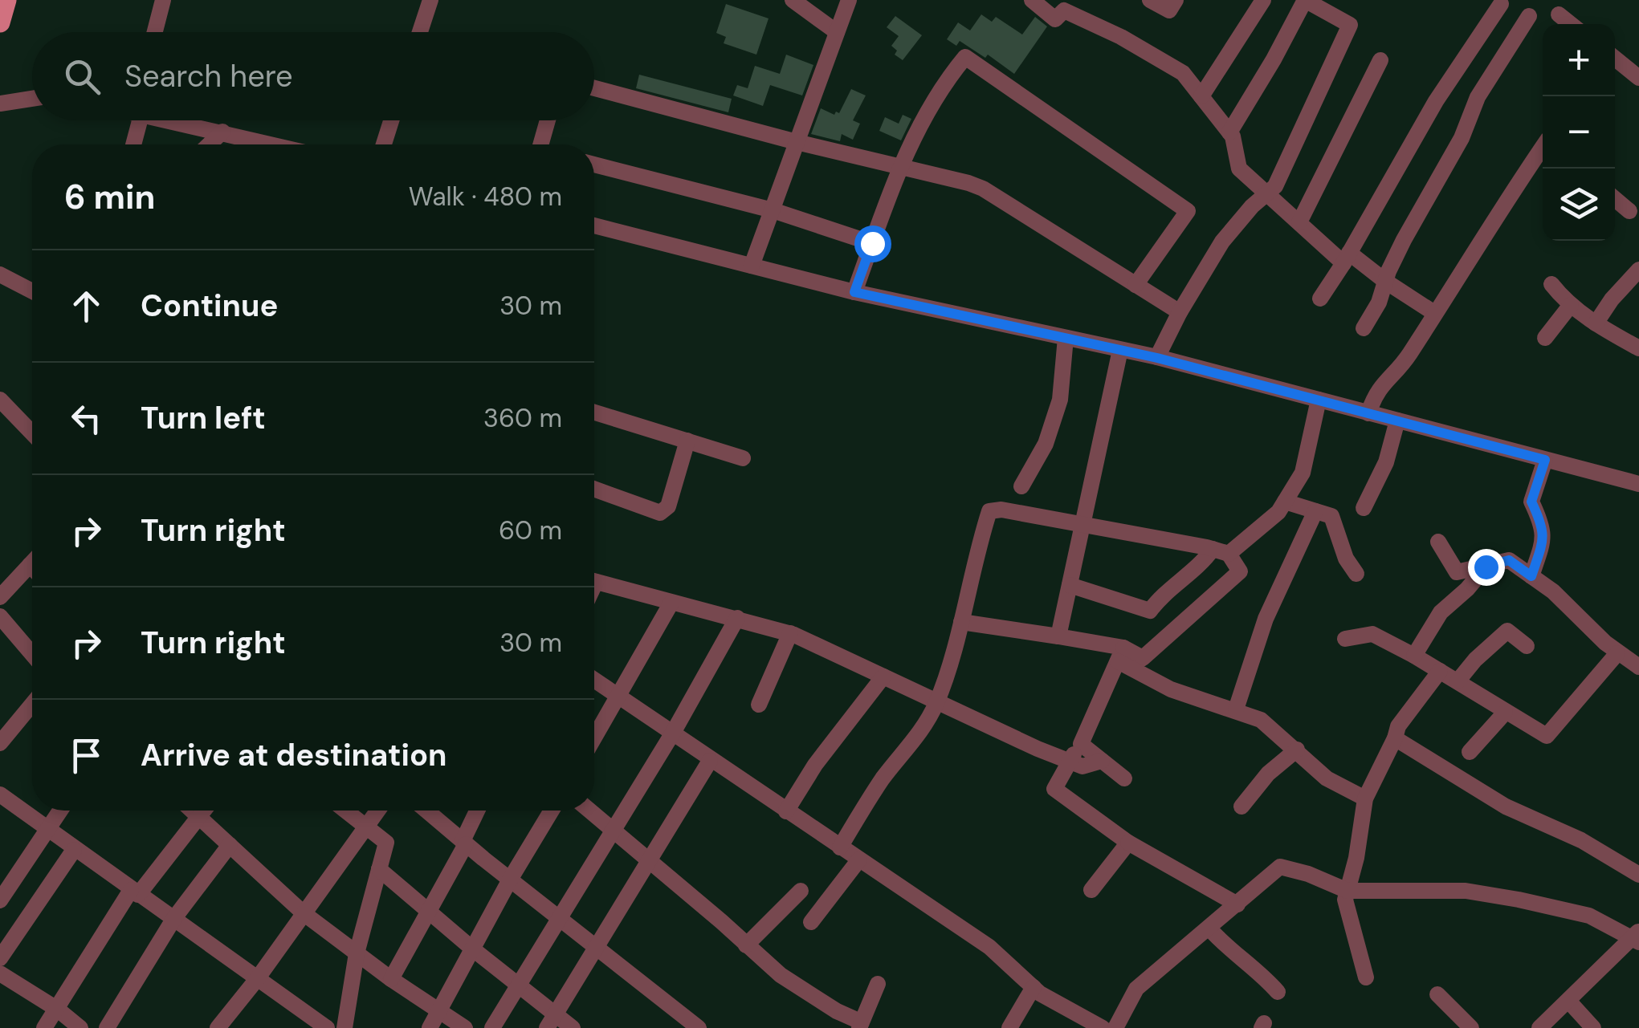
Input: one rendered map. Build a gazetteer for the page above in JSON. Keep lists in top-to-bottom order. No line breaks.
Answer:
{"page":{"map_buttons":["+","−"],"search":"Search here","heading":["6 min","Walk · 480 m"],"list":[["Continue","30 m"],["Turn left","360 m"],["Turn right","60 m"],["Turn right","30 m"],"Arrive at destination"]}}
